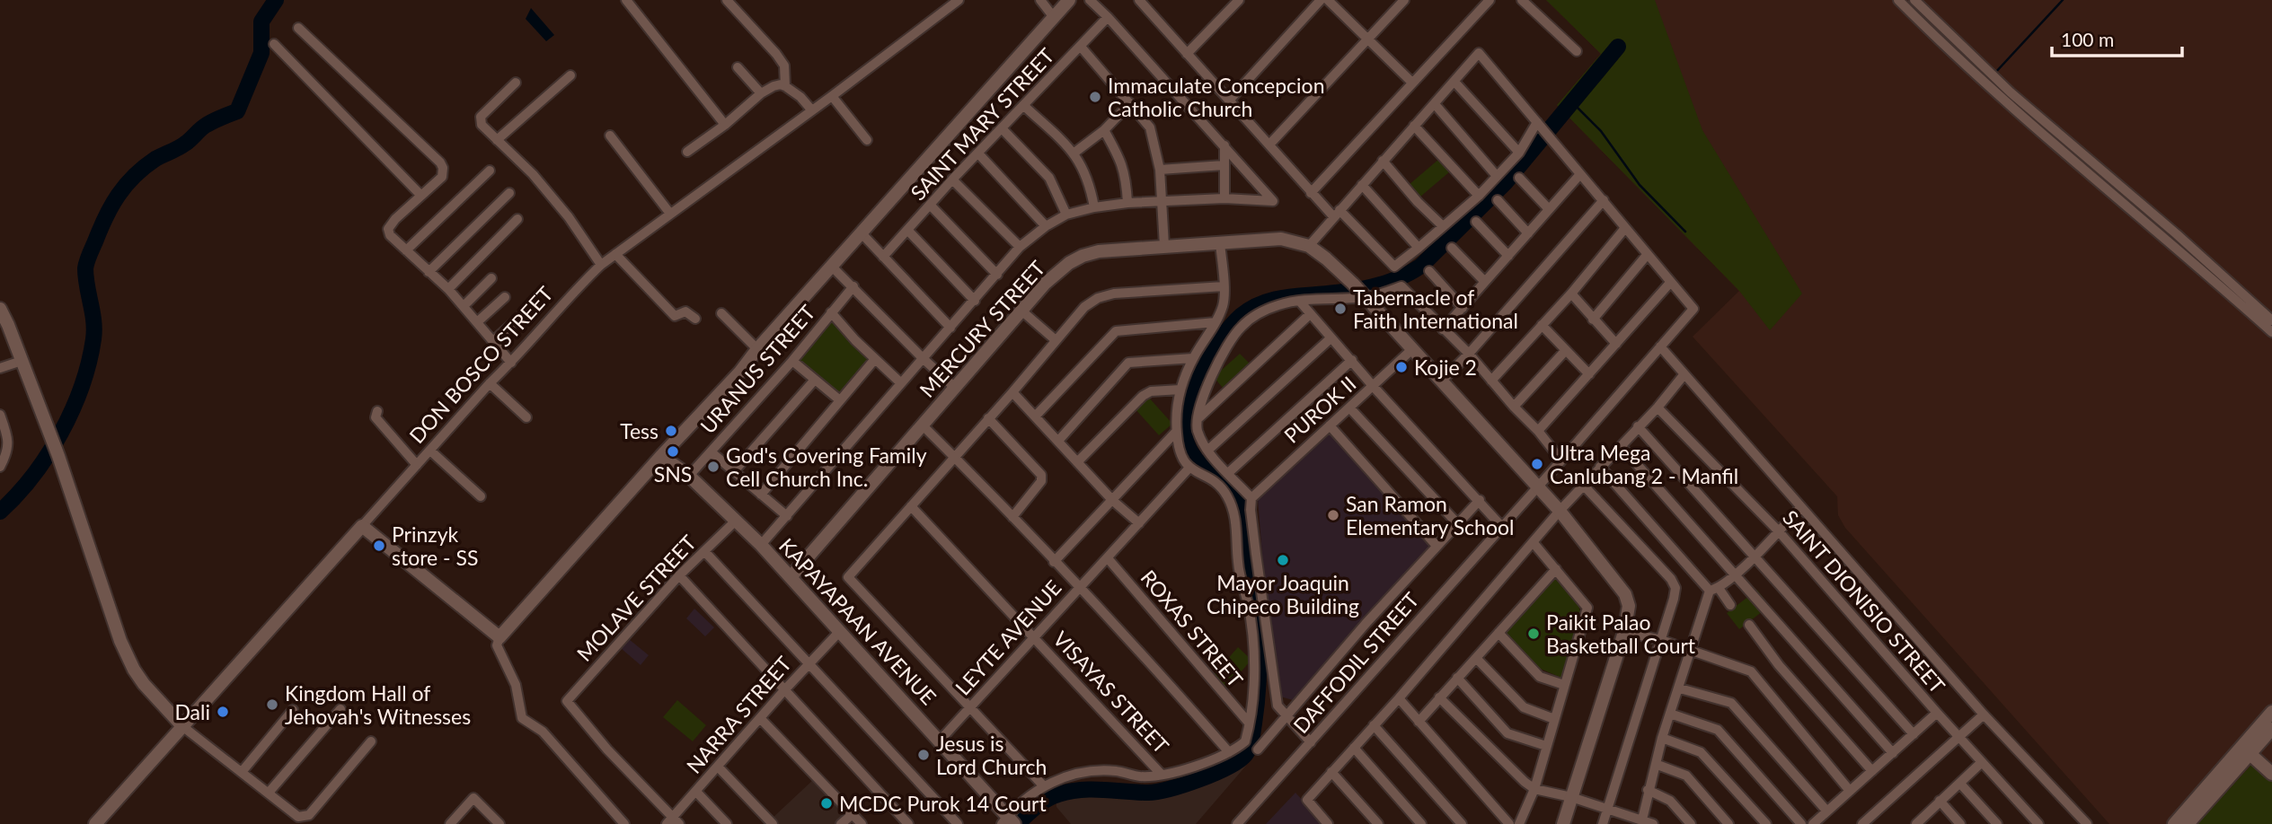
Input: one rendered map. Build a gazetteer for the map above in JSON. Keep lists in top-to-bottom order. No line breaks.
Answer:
{"streets":{"street":["SAINT MARY STREET","MERCURY STREET","DON BOSCO STREET","URANUS STREET","PUROK II","MOLAVE STREET","SAINT DIONISIO STREET","KAPAYAPAAN AVENUE","ROXAS STREET","LEYTE AVENUE","DAFFODIL STREET","VISAYAS STREET","NARRA STREET"]},"crossings":[["MERCURY STREET","KAPAYAPAAN AVENUE"],["URANUS STREET","KAPAYAPAAN AVENUE"],["MOLAVE STREET","KAPAYAPAAN AVENUE"],["MOLAVE STREET","NARRA STREET"],["KAPAYAPAAN AVENUE","LEYTE AVENUE"],["KAPAYAPAAN AVENUE","NARRA STREET"],["ROXAS STREET","LEYTE AVENUE"],["LEYTE AVENUE","VISAYAS STREET"]],"places":["Immaculate Concepcion Catholic Church","Tabernacle of Faith International","Kojie 2","Tess","SNS","Ultra Mega Canlubang 2 - Manfil","God's Covering Family Cell Church Inc.","San Ramon Elementary School","Prinzyk store - SS","Mayor Joaquin Chipeco Building","Paikit Palao Basketball Court","Kingdom Hall of Jehovah's Witnesses","Dali","Jesus is Lord Church","MCDC Purok 14 Court"],"scale_bar":"100 m"}
